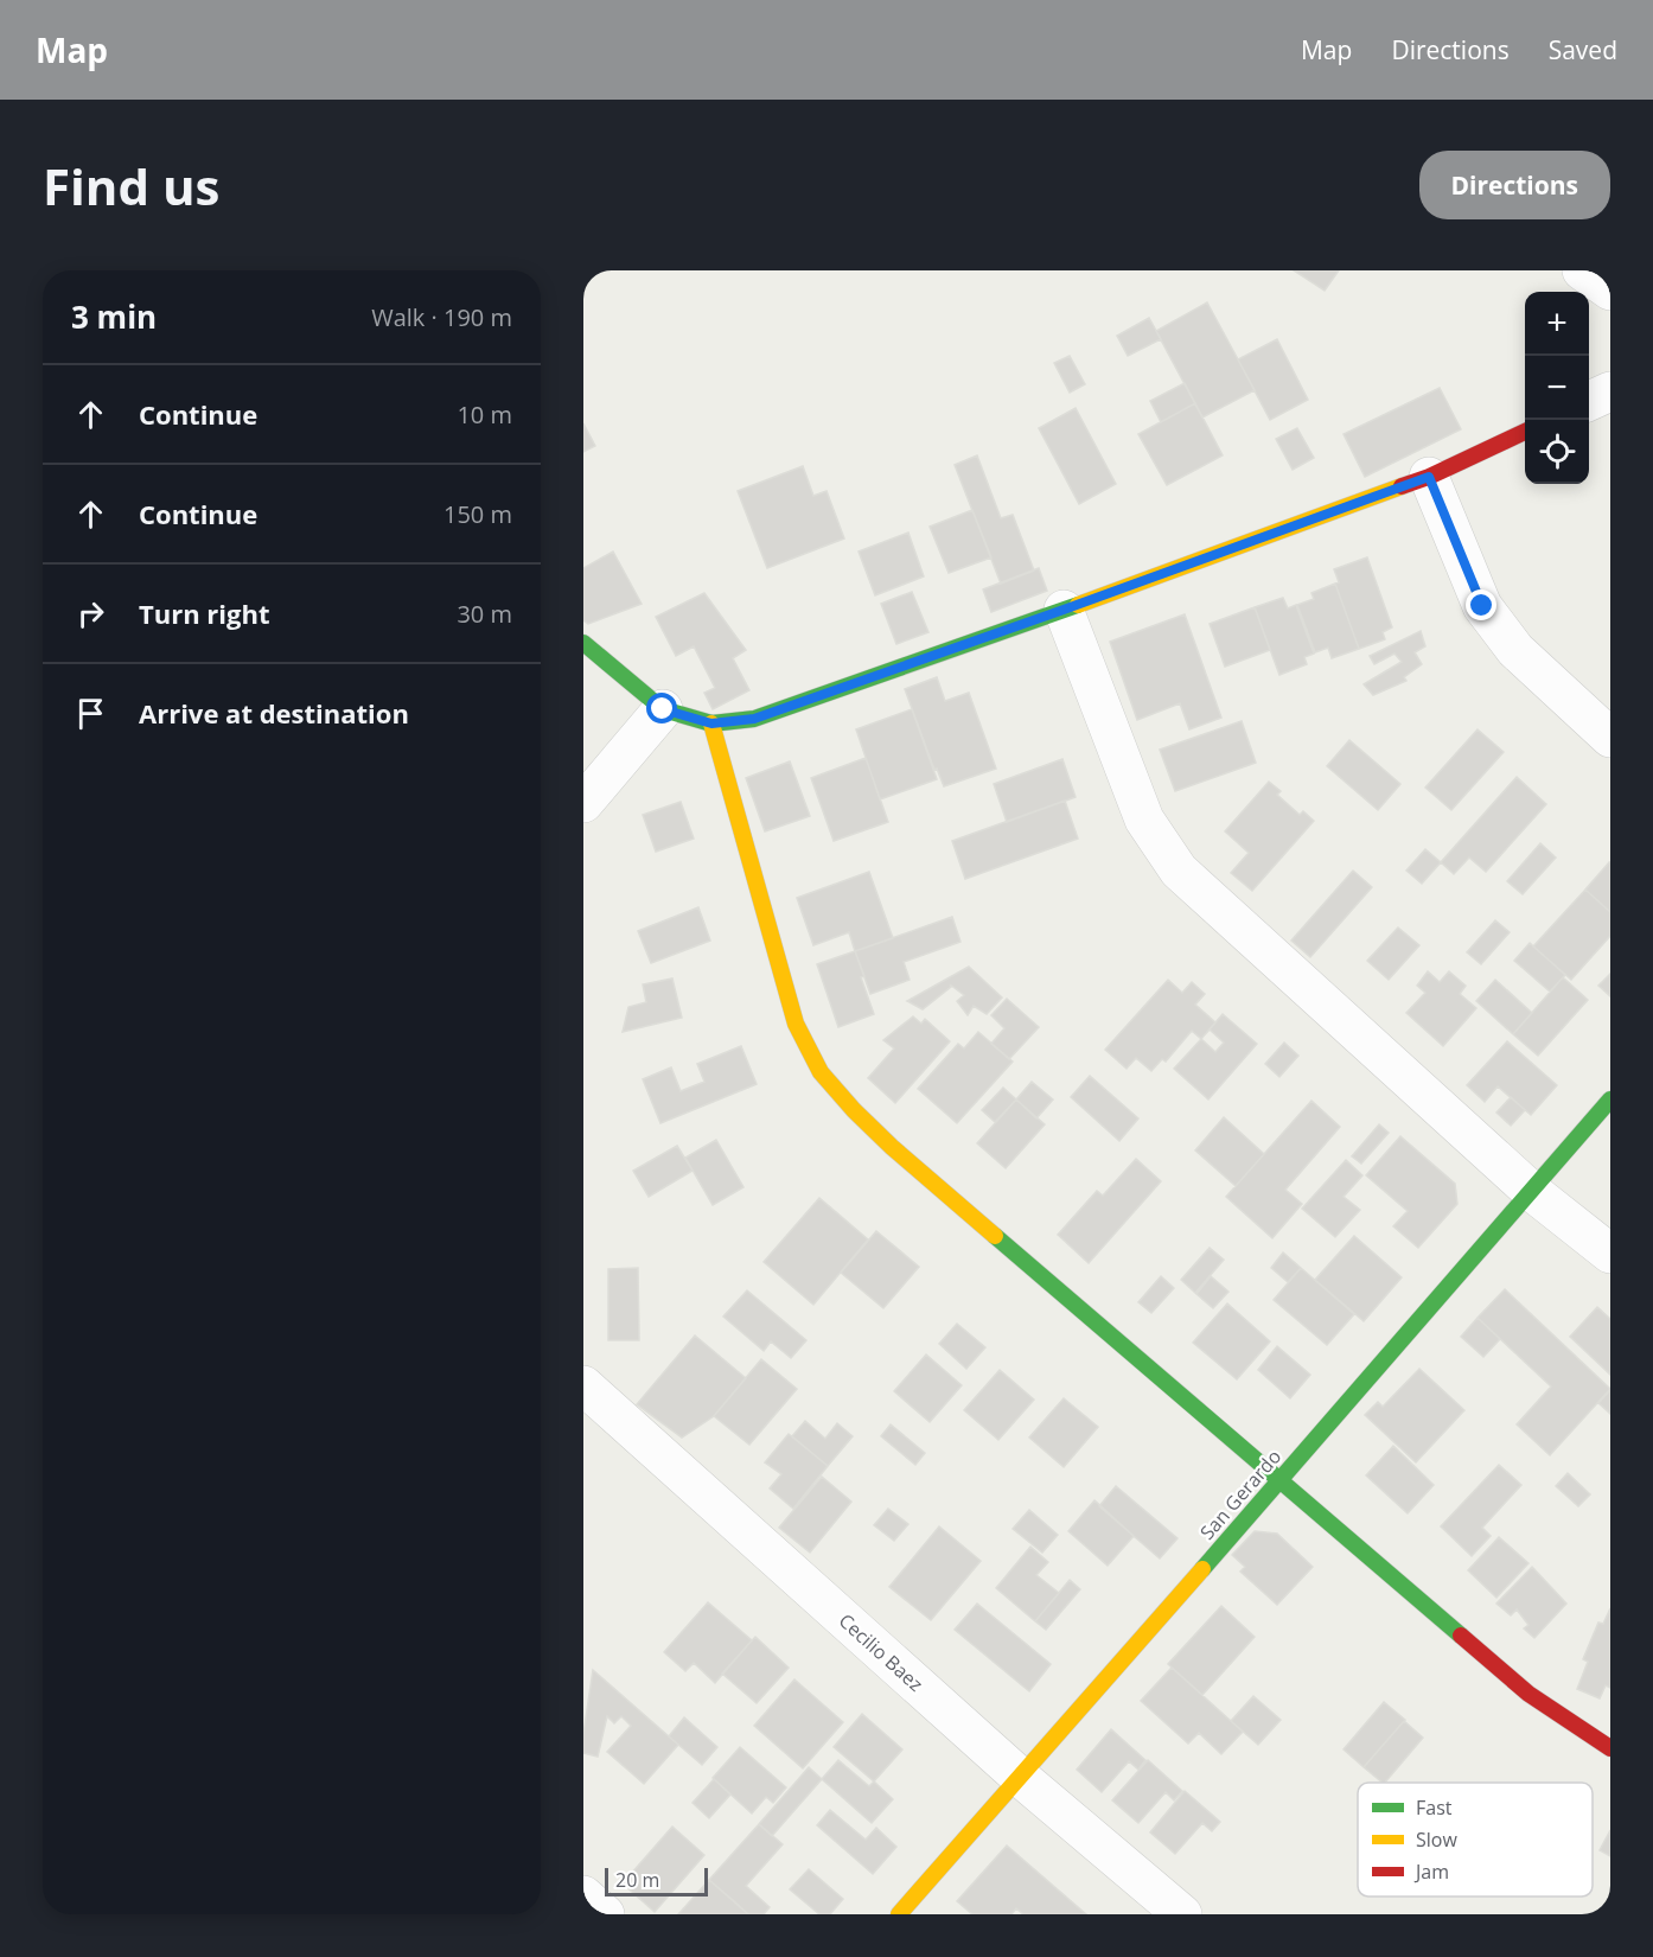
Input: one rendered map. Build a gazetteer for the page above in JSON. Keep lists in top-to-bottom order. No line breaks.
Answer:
{"streets":{"street":["San Gerardo","Cecilio Baez"]},"crossings":[["San Gerardo","Cecilio Baez"]],"legend":["Fast","Slow","Jam"],"scale_bar":"20 m","page":{"header":"Map","nav":["Map","Directions","Saved"],"buttons":"Directions","title":"Find us","heading":["3 min","Walk · 190 m"],"map_buttons":["+","−"],"list":[["Continue","10 m"],["Continue","150 m"],["Turn right","30 m"],"Arrive at destination"],"scale":"20 m"}}
